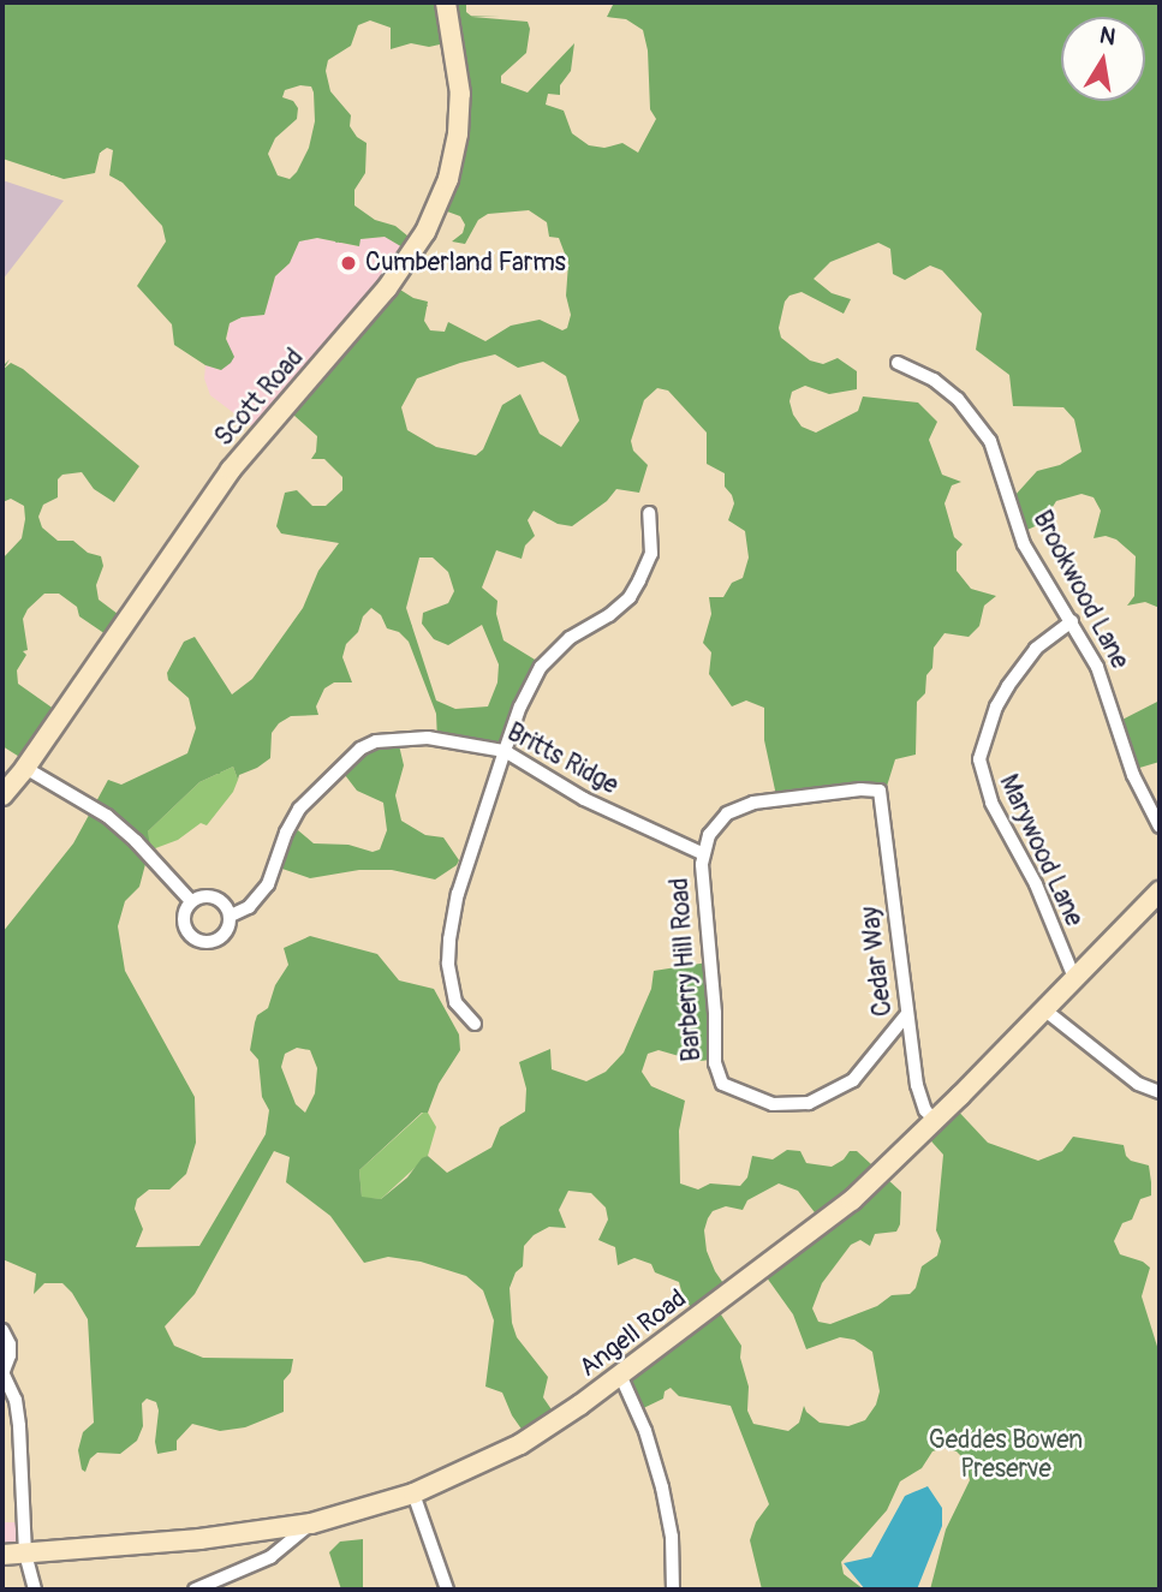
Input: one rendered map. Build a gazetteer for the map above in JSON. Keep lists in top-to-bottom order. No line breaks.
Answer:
{"streets":{"main road":["Scott Road","Angell Road"],"street":["Brookwood Lane","Britts Ridge","Marywood Lane","Cedar Way","Barberry Hill Road"]},"crossings":[["Brookwood Lane","Marywood Lane"],["Britts Ridge","Barberry Hill Road"],["Marywood Lane","Angell Road"],["Cedar Way","Barberry Hill Road"],["Cedar Way","Angell Road"]],"parks":["Geddes Bowen Preserve"],"places":["Cumberland Farms"],"north":"top"}
